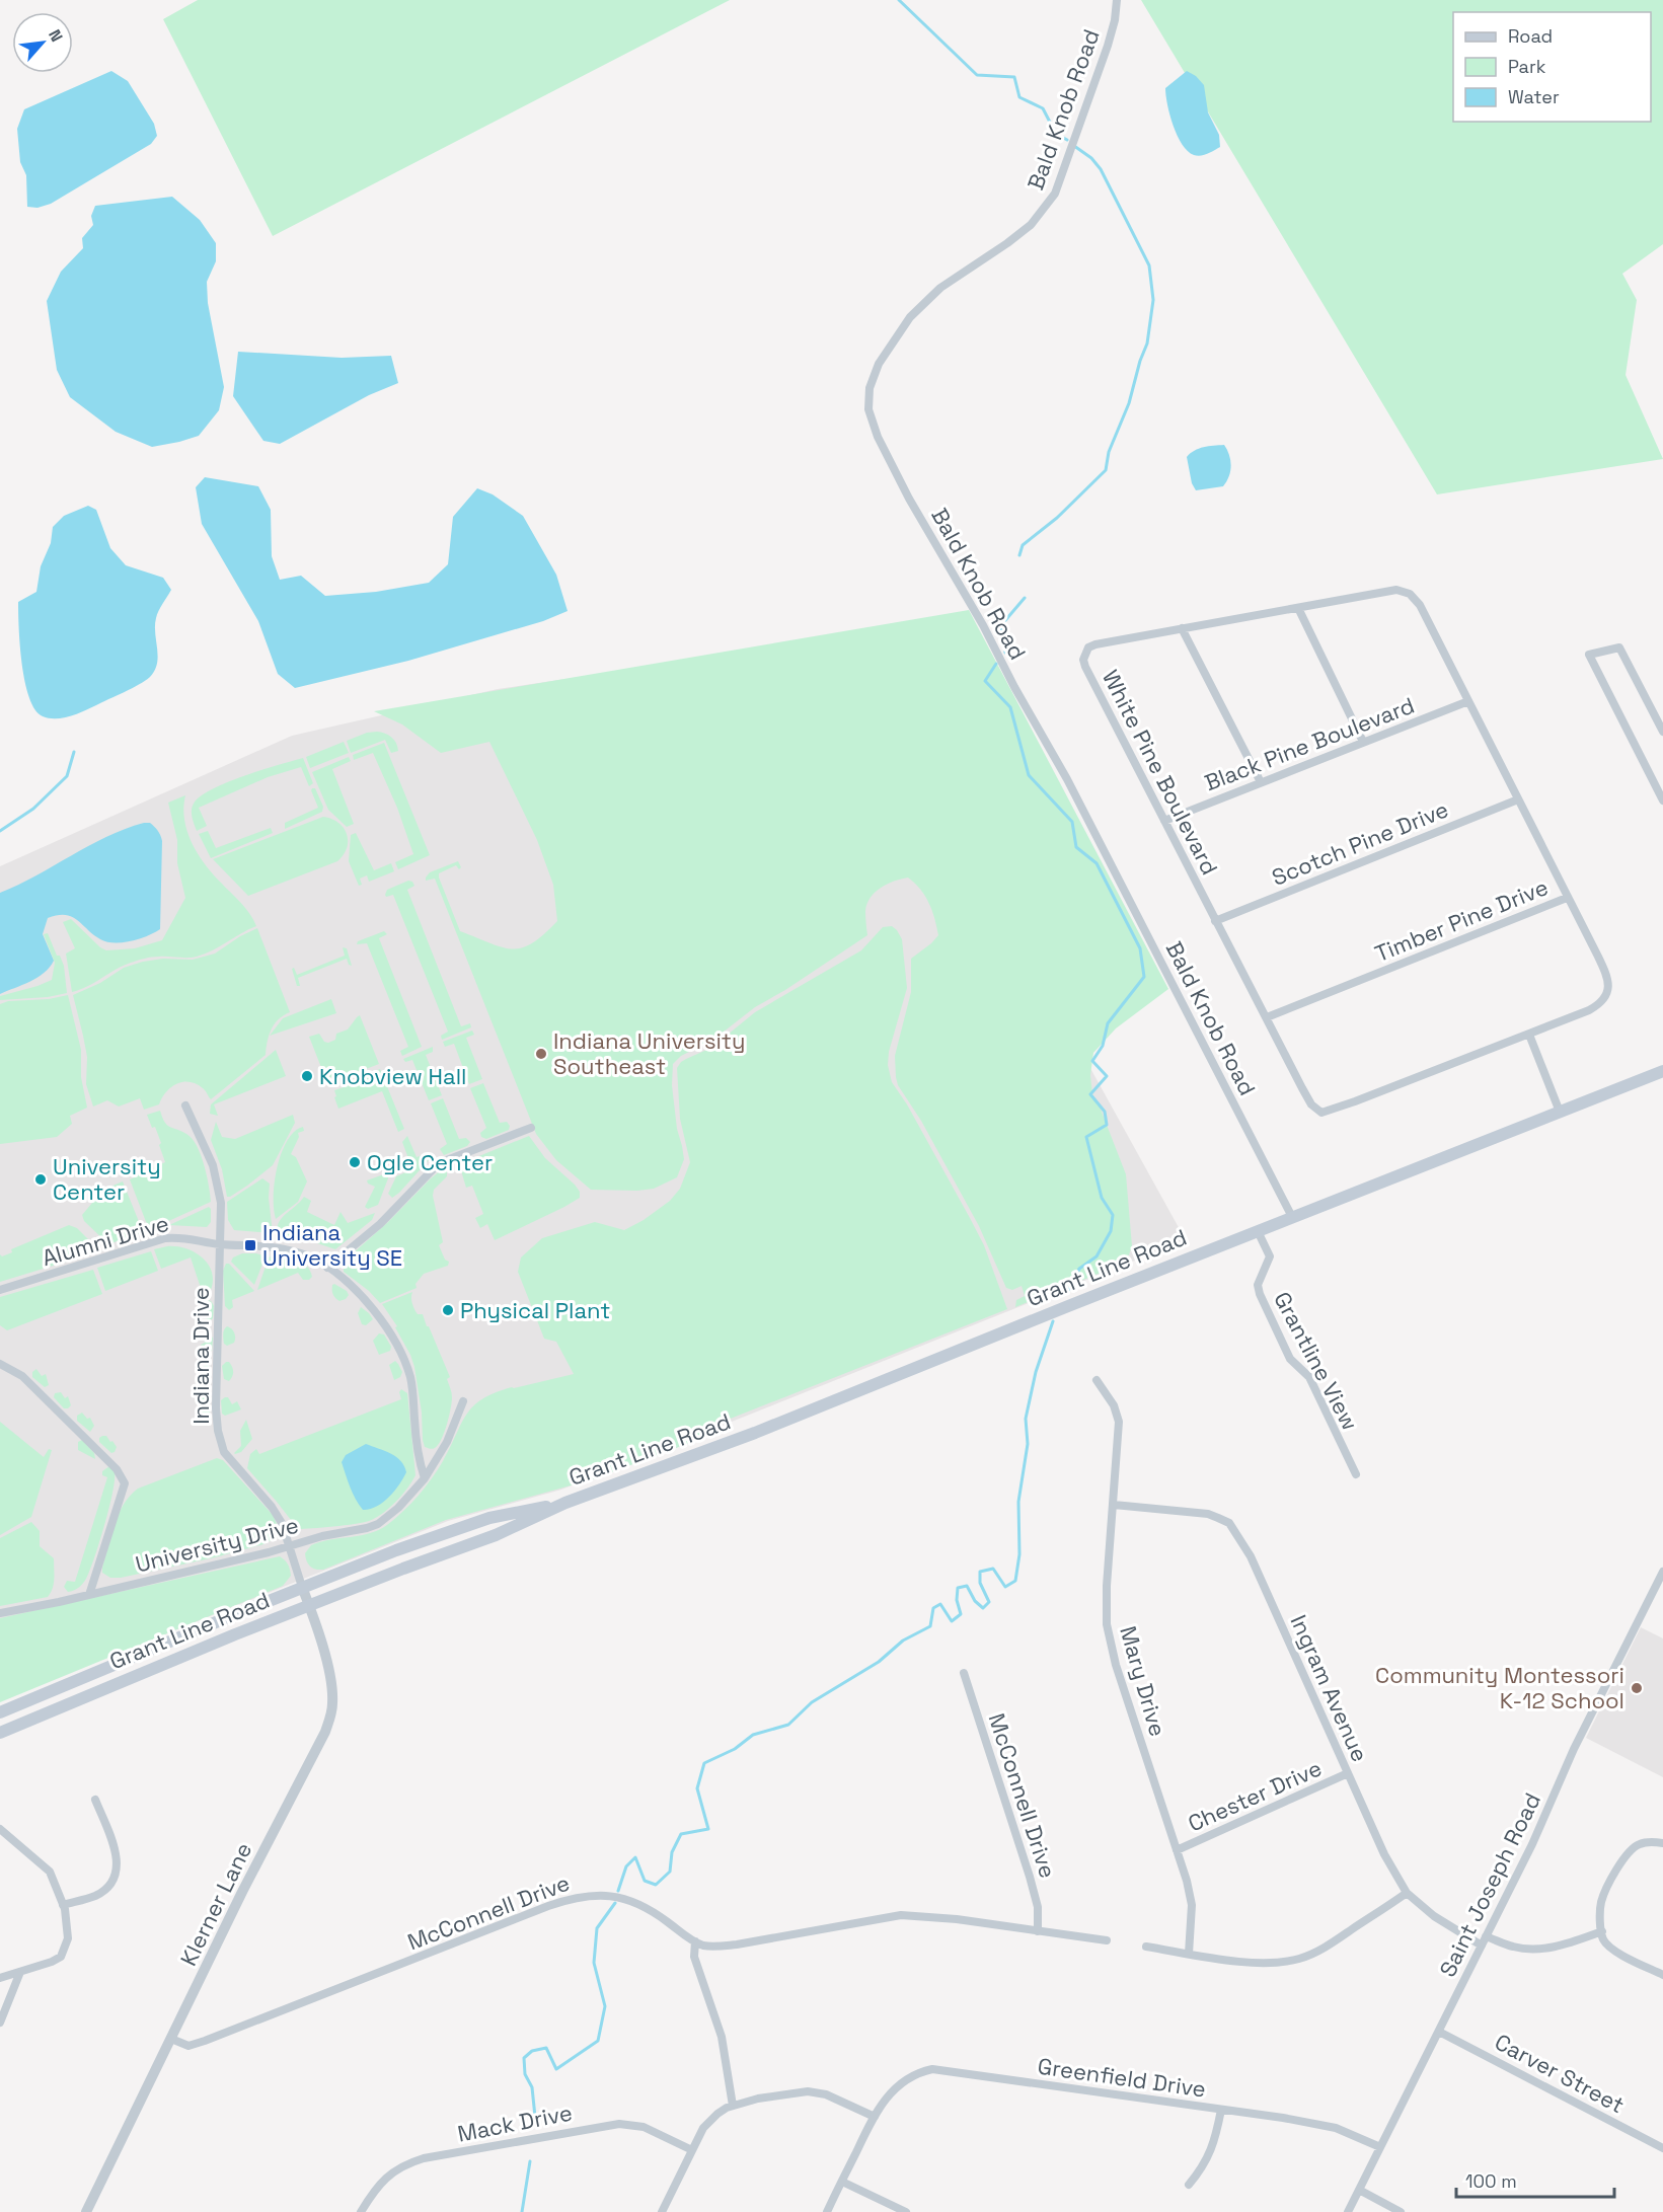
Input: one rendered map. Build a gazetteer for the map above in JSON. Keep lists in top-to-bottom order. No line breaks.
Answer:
{"streets":{"main road":["Grant Line Road"],"street":["Bald Knob Road","Black Pine Boulevard","White Pine Boulevard","Scotch Pine Drive","Timber Pine Drive","Alumni Drive","Indiana Drive","Grantline View","University Drive","Mary Drive","Ingram Avenue","McConnell Drive","Chester Drive","Saint Joseph Road","Klerner Lane","Carver Street","Greenfield Drive","Mack Drive"]},"crossings":[["Bald Knob Road","Grant Line Road"],["Black Pine Boulevard","White Pine Boulevard"],["Black Pine Boulevard","Timber Pine Drive"],["White Pine Boulevard","Scotch Pine Drive"],["White Pine Boulevard","Timber Pine Drive"],["Scotch Pine Drive","Timber Pine Drive"],["Alumni Drive","Indiana Drive"],["Alumni Drive","University Drive"],["Grant Line Road","Indiana Drive"],["Grant Line Road","Grantline View"],["Grant Line Road","Klerner Lane"],["Indiana Drive","University Drive"],["Indiana Drive","Klerner Lane"],["Mary Drive","Ingram Avenue"],["Mary Drive","Chester Drive"],["Ingram Avenue","Chester Drive"],["Ingram Avenue","Saint Joseph Road"],["McConnell Drive","Klerner Lane"],["Saint Joseph Road","Carver Street"],["Saint Joseph Road","Greenfield Drive"]],"places":{"other":["Indiana University Southeast","Knobview Hall","Ogle Center","University Center","Physical Plant","Community Montessori K-12 School"],"transit":["Indiana University SE"]},"legend":["Road","Park","Water"],"scale_bar":"100 m","north":"top right"}
